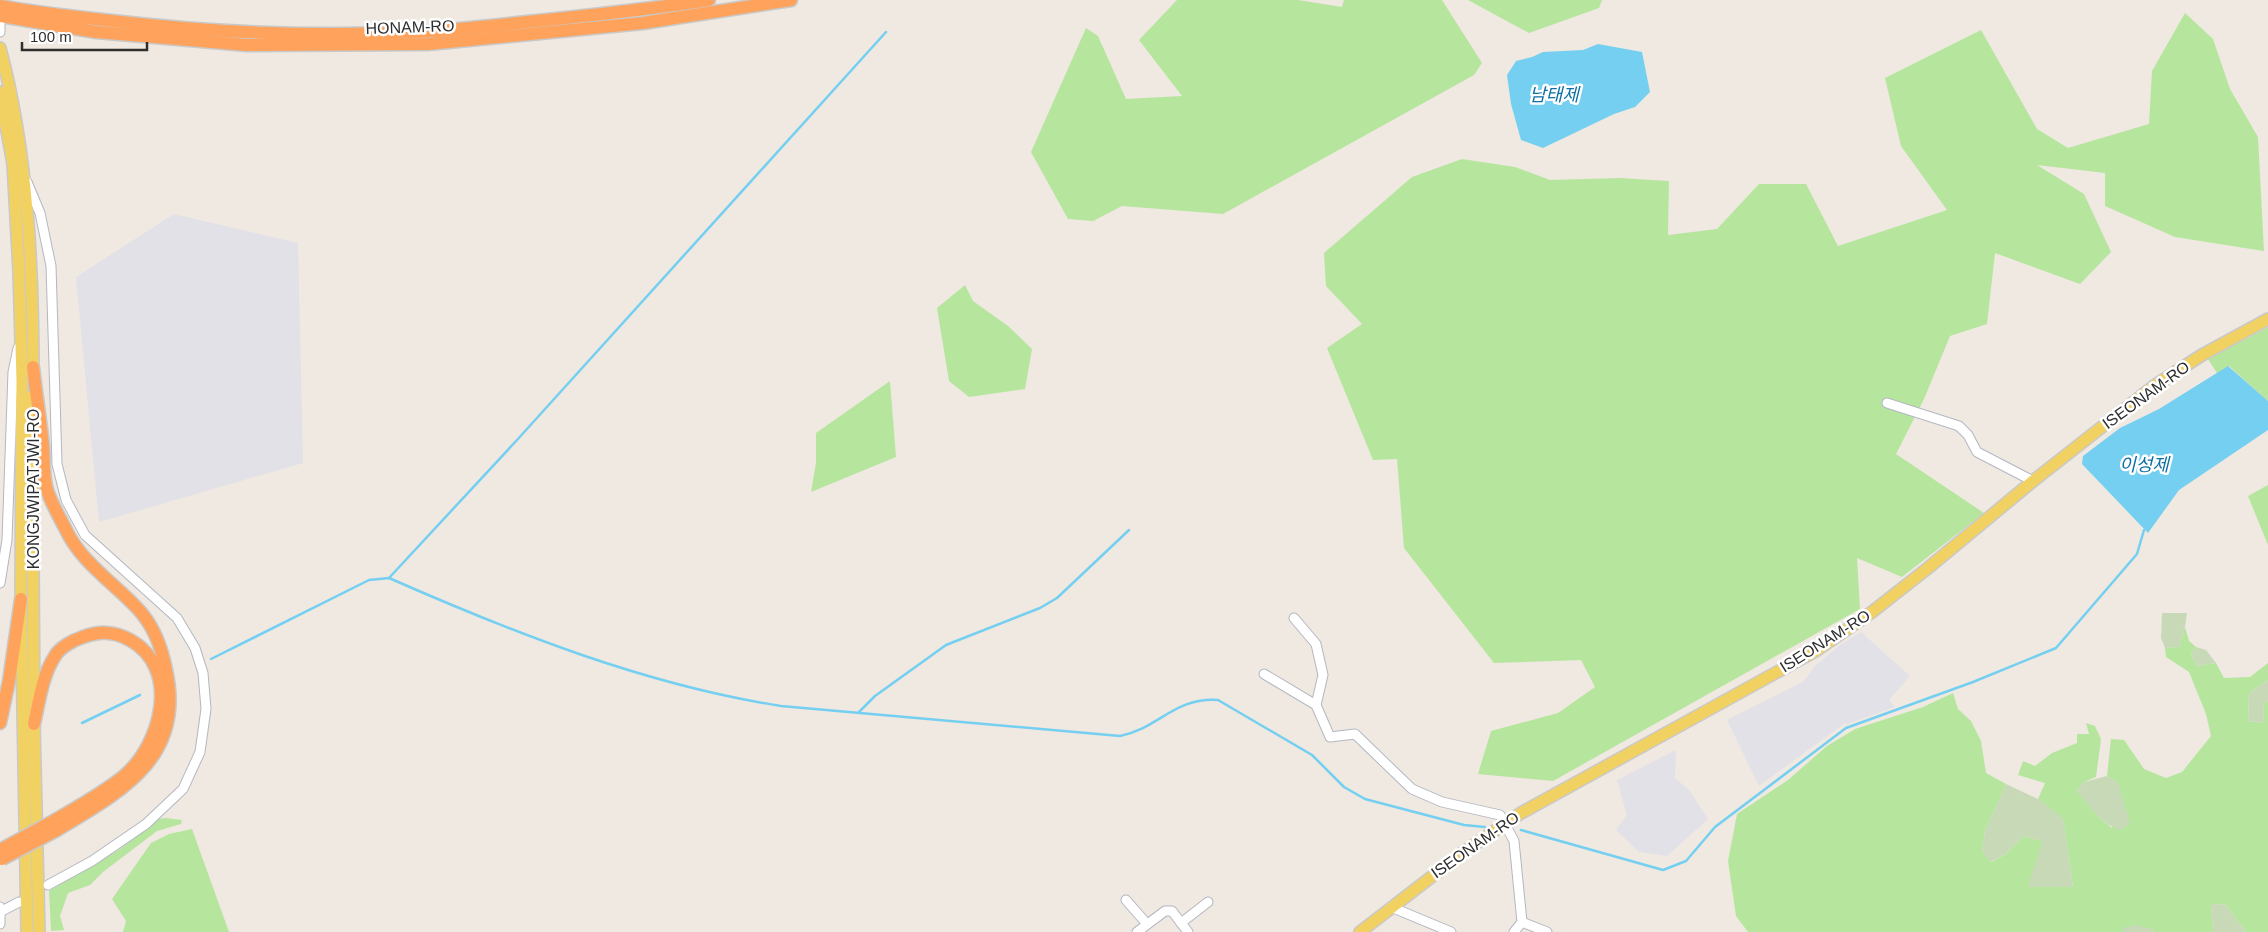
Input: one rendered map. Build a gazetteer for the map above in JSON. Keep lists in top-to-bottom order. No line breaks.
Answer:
{"streets":{"highway":["HONAM-RO"],"main road":["ISEONAM-RO","KONGJWIPATJWI-RO"]},"water":["남태제","이성제"],"scale_bar":"100 m"}
